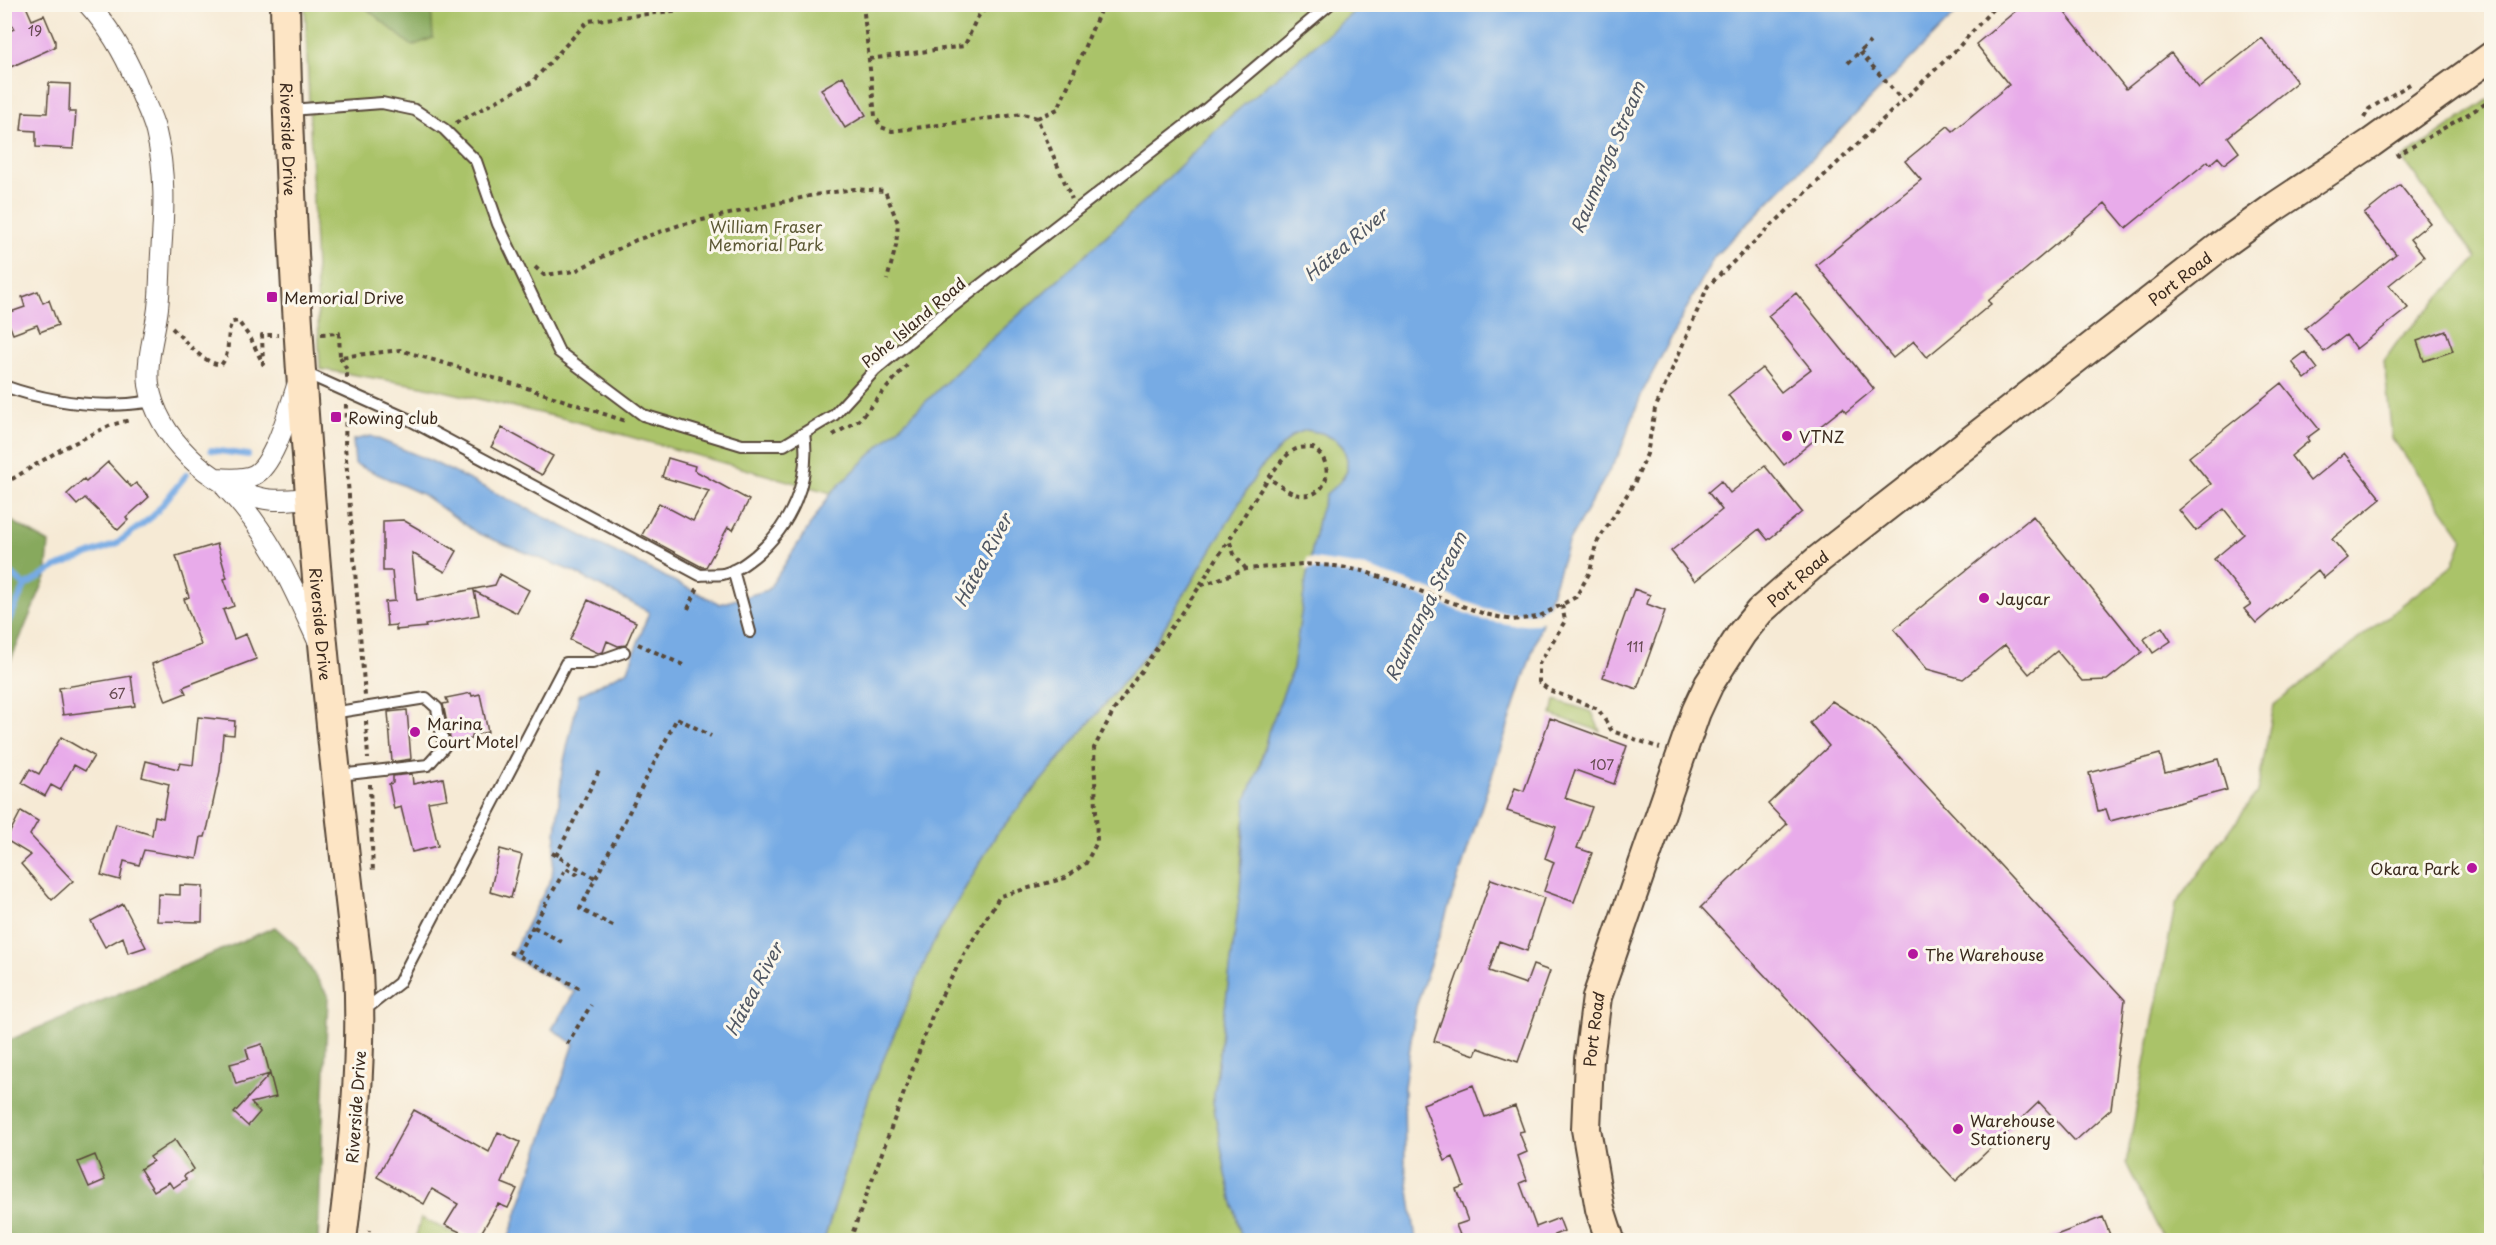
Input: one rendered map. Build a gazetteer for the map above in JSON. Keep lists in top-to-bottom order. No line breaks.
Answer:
{"streets":{"main road":["Riverside Drive","Port Road"],"lane":["Pohe Island Road"]},"crossings":[["Riverside Drive","Pohe Island Road"]],"water":["Raumanga Stream","Hātea River"],"parks":["William Fraser Memorial Park"],"places":{"transit":["Memorial Drive","Rowing club"],"other":["VTNZ","Jaycar","Marina Court Motel","Okara Park","The Warehouse","Warehouse Stationery"]},"house_numbers":["19","111","67","107"]}
